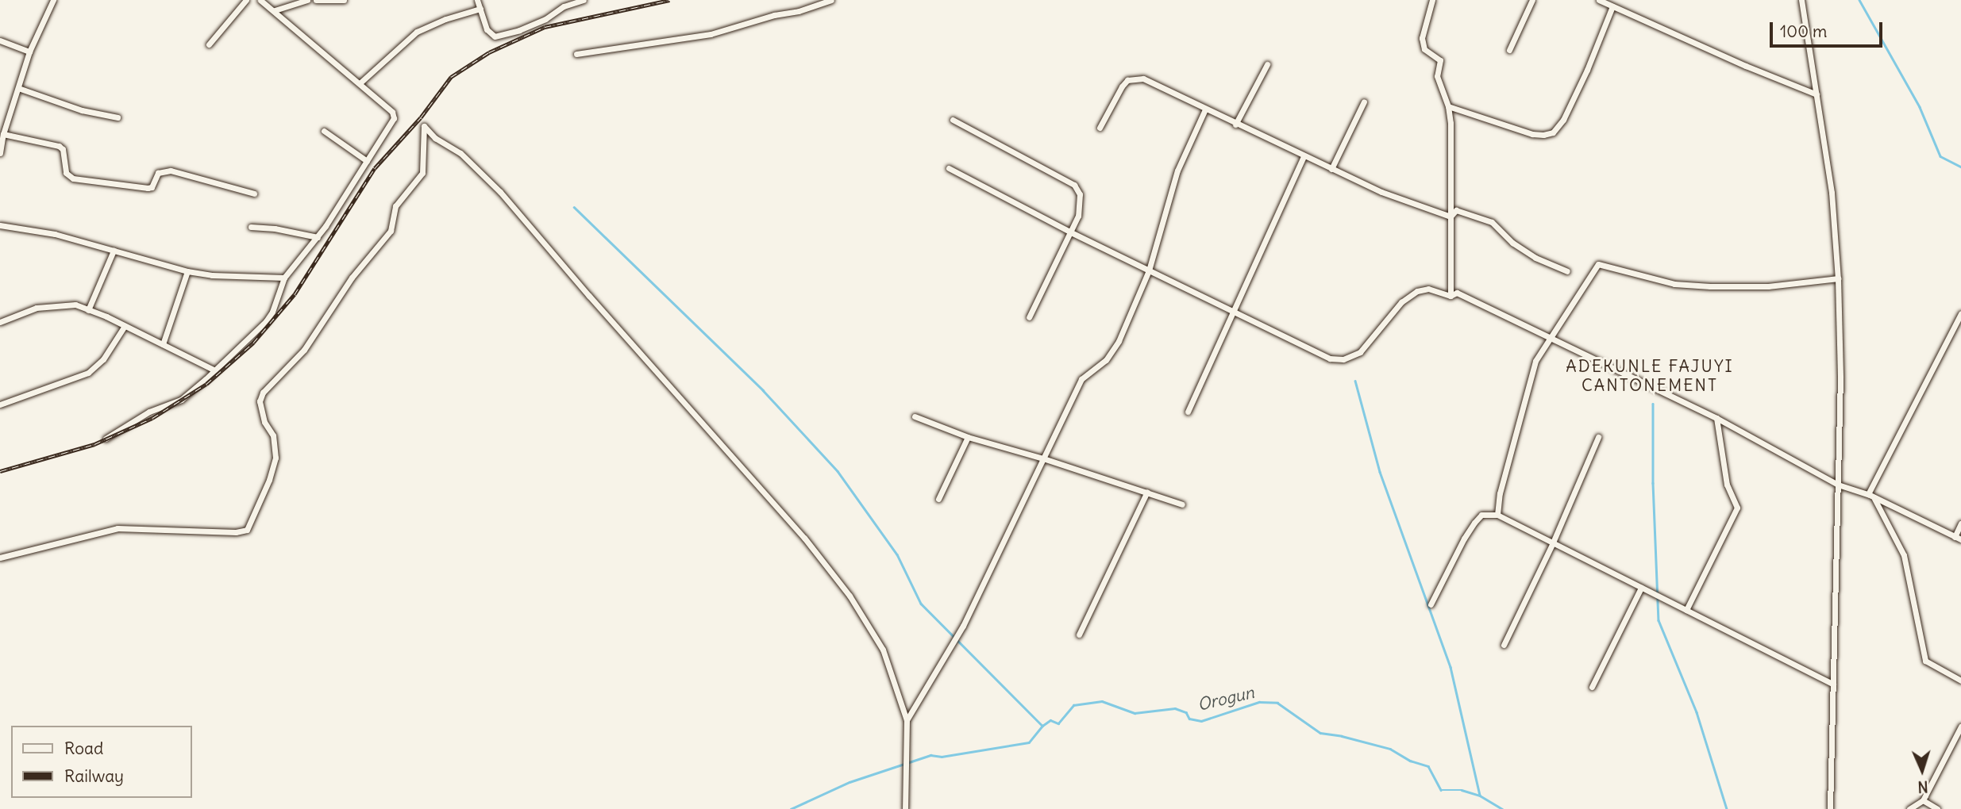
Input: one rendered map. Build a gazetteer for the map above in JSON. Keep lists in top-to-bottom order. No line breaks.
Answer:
{"districts":["ADEKUNLE FAJUYI CANTONEMENT"],"water":["Orogun"],"legend":["Road","Railway"],"scale_bar":"100 m","north":"bottom"}
